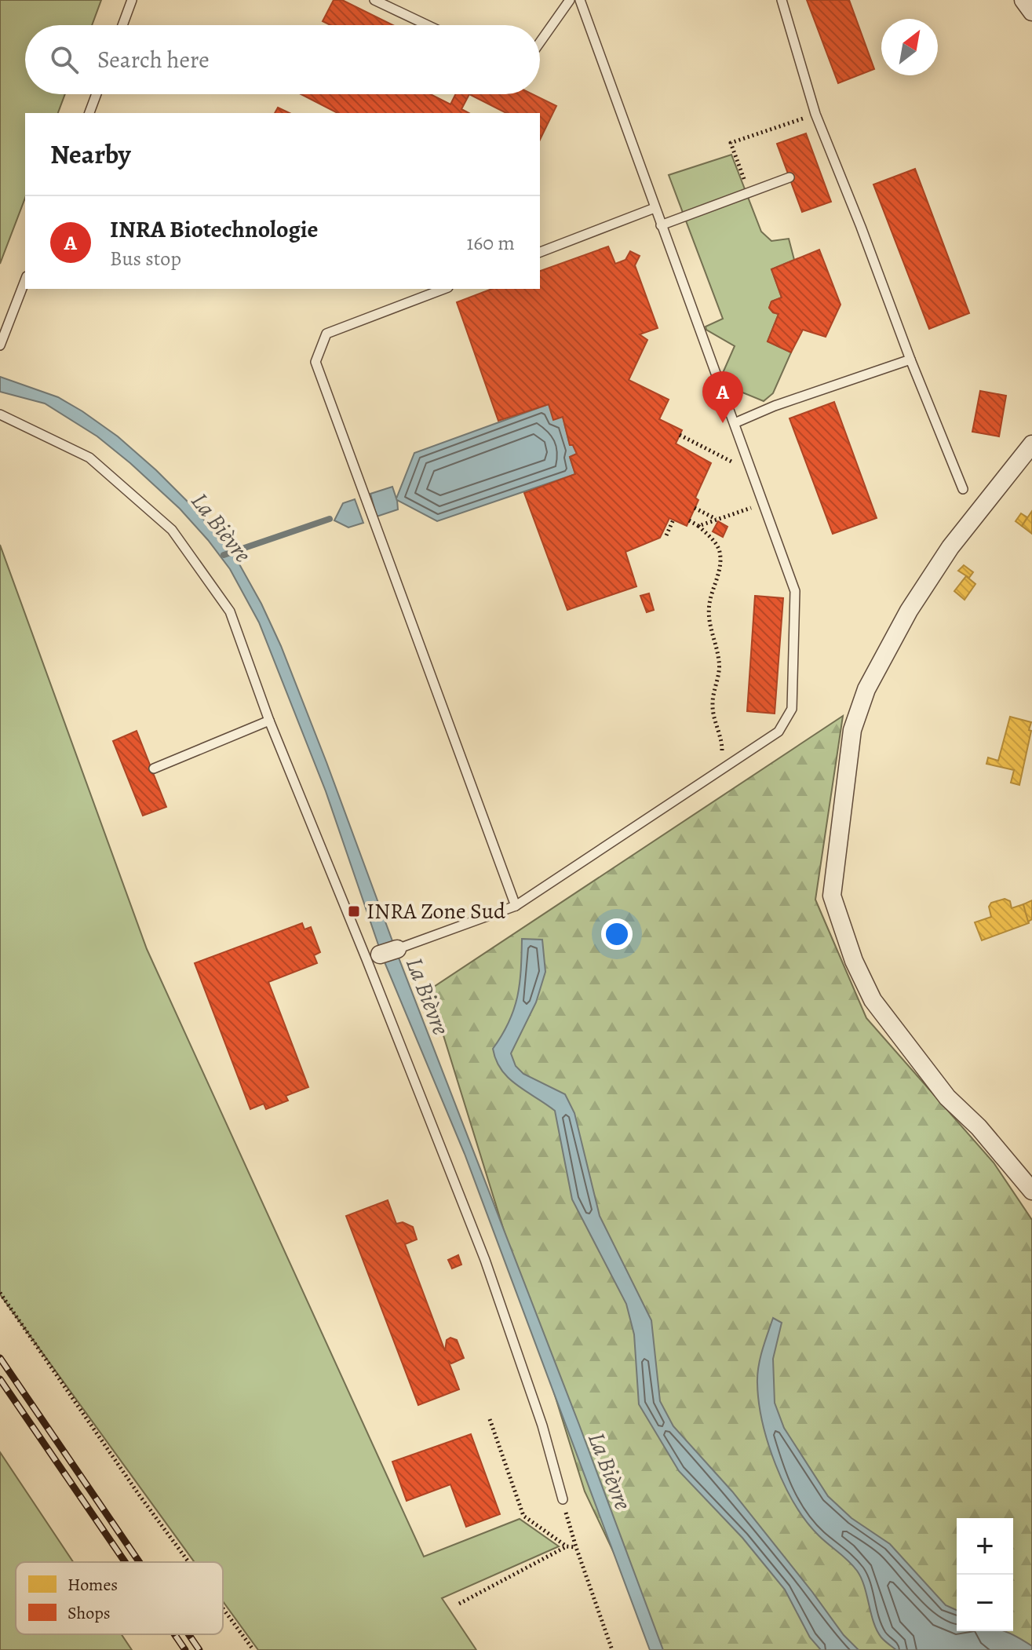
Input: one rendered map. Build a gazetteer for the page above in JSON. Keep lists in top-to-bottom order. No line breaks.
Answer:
{"water":["La Bièvre"],"places":{"transit":["INRA Zone Sud"]},"legend":["Homes","Shops"],"north":"top right","page":{"search":"Search here","heading":"Nearby","list":[{"mark":"A","name":"INRA Biotechnologie","note":"Bus stop","value":"160 m"}],"pins":"A","map_buttons":["+","−"]}}
